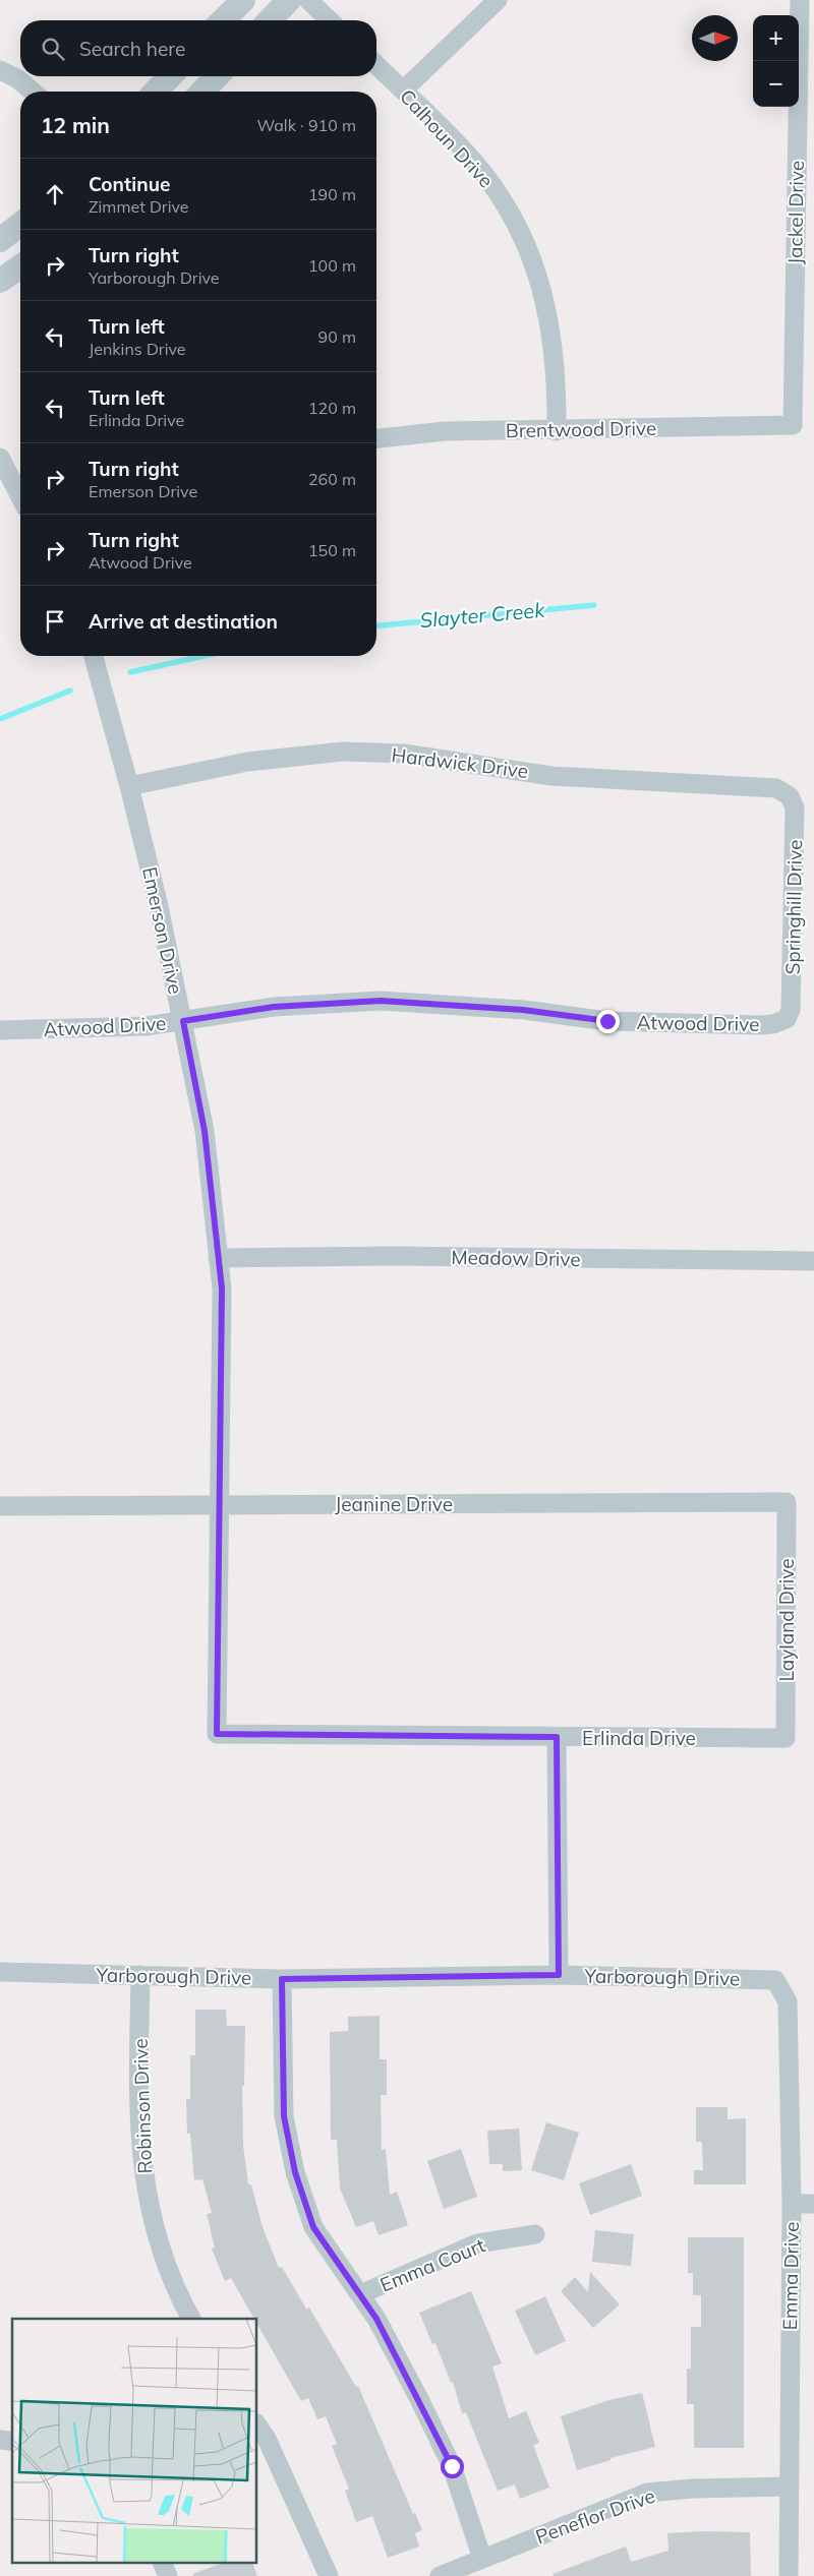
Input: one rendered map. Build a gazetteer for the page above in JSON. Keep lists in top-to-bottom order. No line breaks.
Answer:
{"streets":{"street":["Calhoun Drive","Jackel Drive","Brentwood Drive","Hardwick Drive","Springhill Drive","Emerson Drive","Atwood Drive","Meadow Drive","Jeanine Drive","Layland Drive","Erlinda Drive","Yarborough Drive","Robinson Drive","Emma Court","Emma Drive","Peneflor Drive"]},"crossings":[["Calhoun Drive","Brentwood Drive"],["Jackel Drive","Brentwood Drive"],["Hardwick Drive","Springhill Drive"],["Hardwick Drive","Emerson Drive"],["Springhill Drive","Atwood Drive"],["Emerson Drive","Atwood Drive"],["Emerson Drive","Meadow Drive"],["Emerson Drive","Jeanine Drive"],["Emerson Drive","Erlinda Drive"],["Jeanine Drive","Layland Drive"],["Layland Drive","Erlinda Drive"],["Yarborough Drive","Robinson Drive"],["Yarborough Drive","Emma Drive"],["Emma Drive","Peneflor Drive"]],"water":["Slayter Creek"],"north":"right","page":{"map_buttons":["+","−"],"search":"Search here","heading":["12 min","Walk · 910 m"],"list":[["Continue","Zimmet Drive","190 m"],["Turn right","Yarborough Drive","100 m"],["Turn left","Jenkins Drive","90 m"],["Turn left","Erlinda Drive","120 m"],["Turn right","Emerson Drive","260 m"],["Turn right","Atwood Drive","150 m"],"Arrive at destination"]}}
